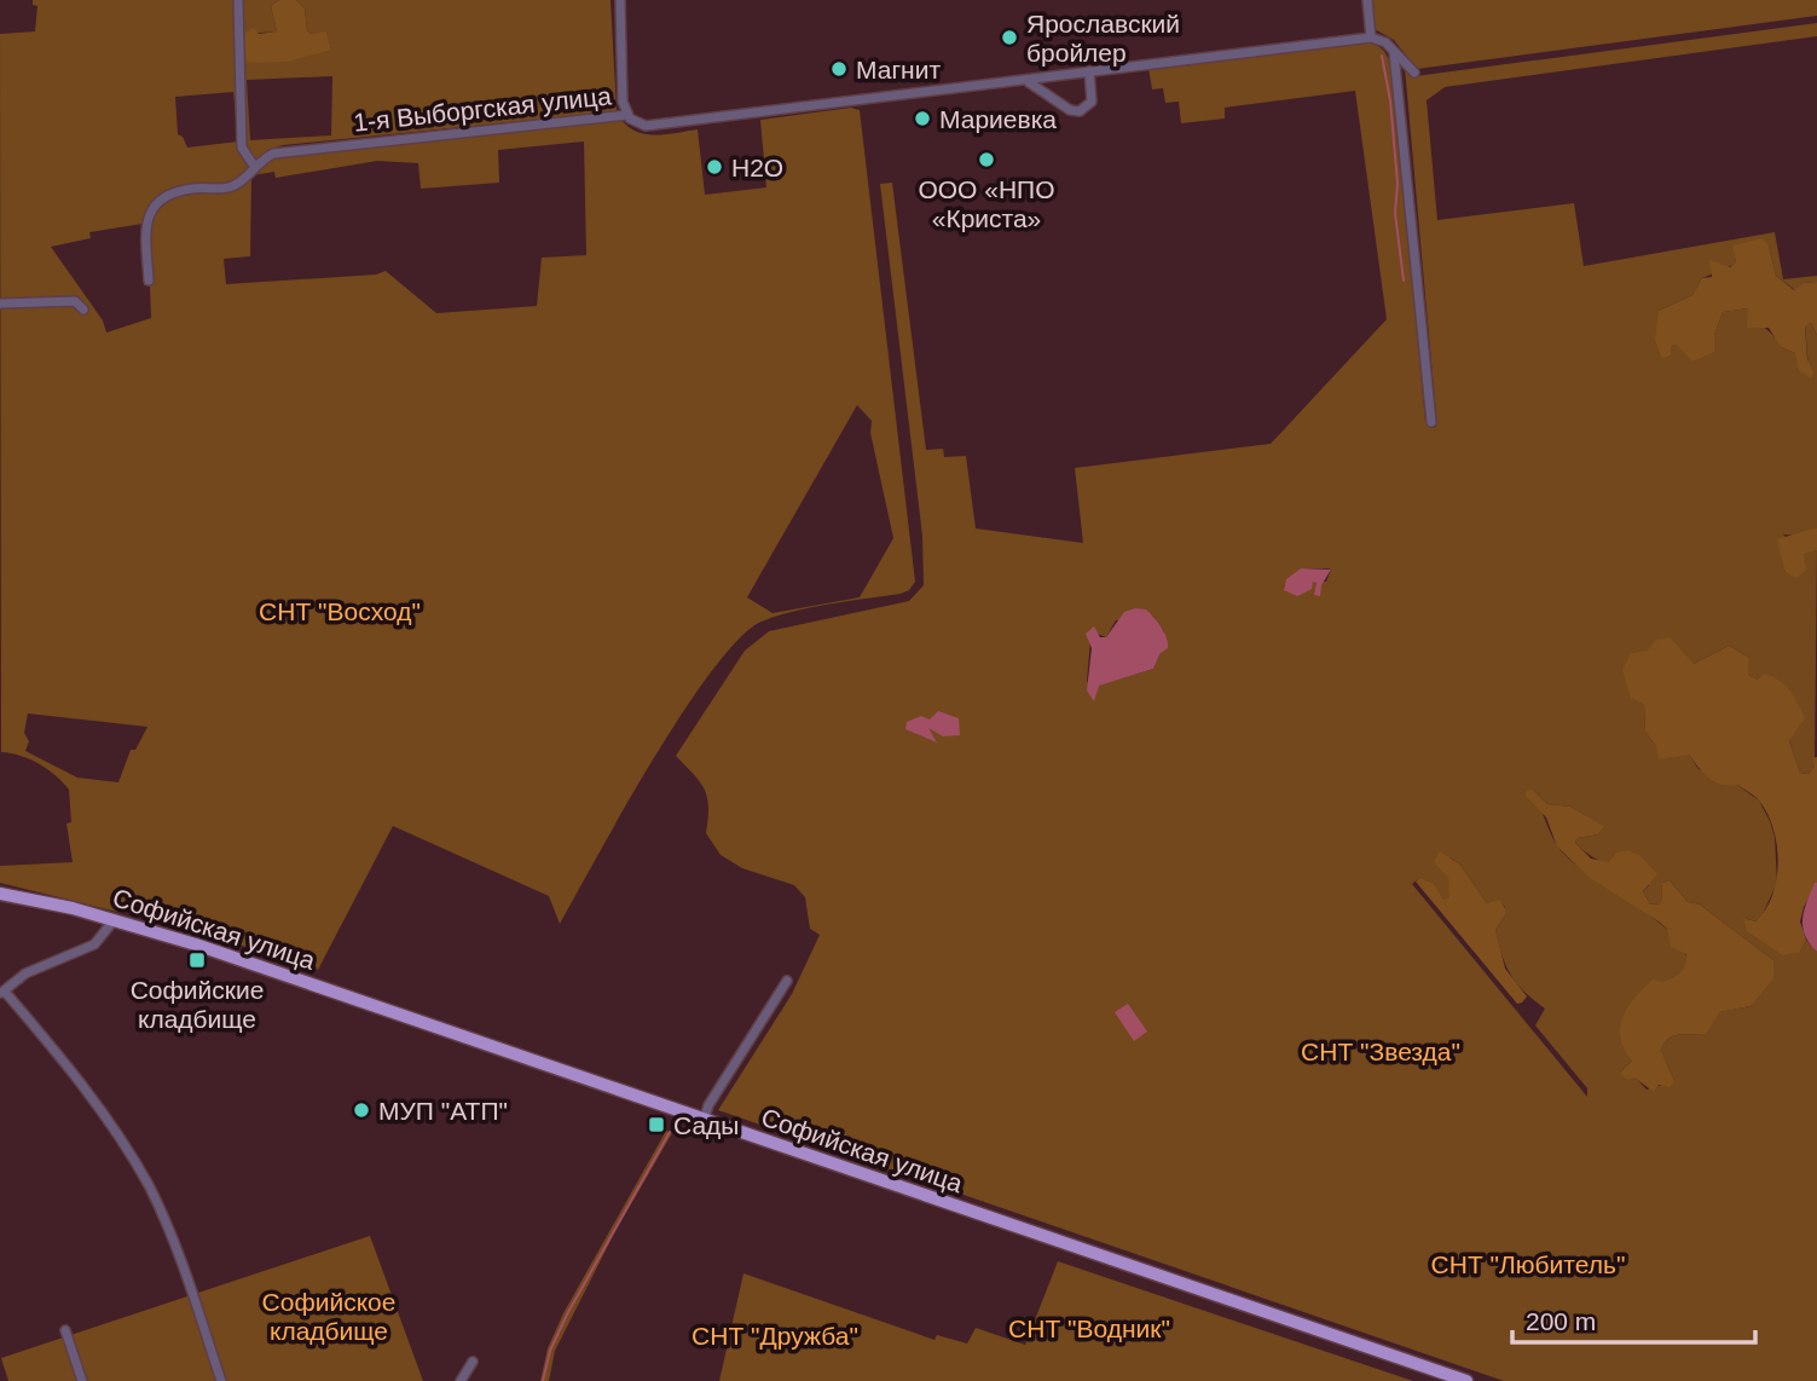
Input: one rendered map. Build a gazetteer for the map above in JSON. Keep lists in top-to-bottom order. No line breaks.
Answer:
{"streets":{"main road":["Софийская улица"],"street":["1-я Выборгская улица"]},"parks":["СНТ \"Восход\"","СНТ \"Звезда\"","СНТ \"Любитель\"","Софийское кладбище","СНТ \"Водник\"","СНТ \"Дружба\""],"places":{"other":["Ярославский бройлер","Магнит","Мариевка","ООО «НПО «Криста»","H2O","МУП \"АТП\""],"transit":["Софийские кладбище","Сады"]},"scale_bar":"200 m"}
